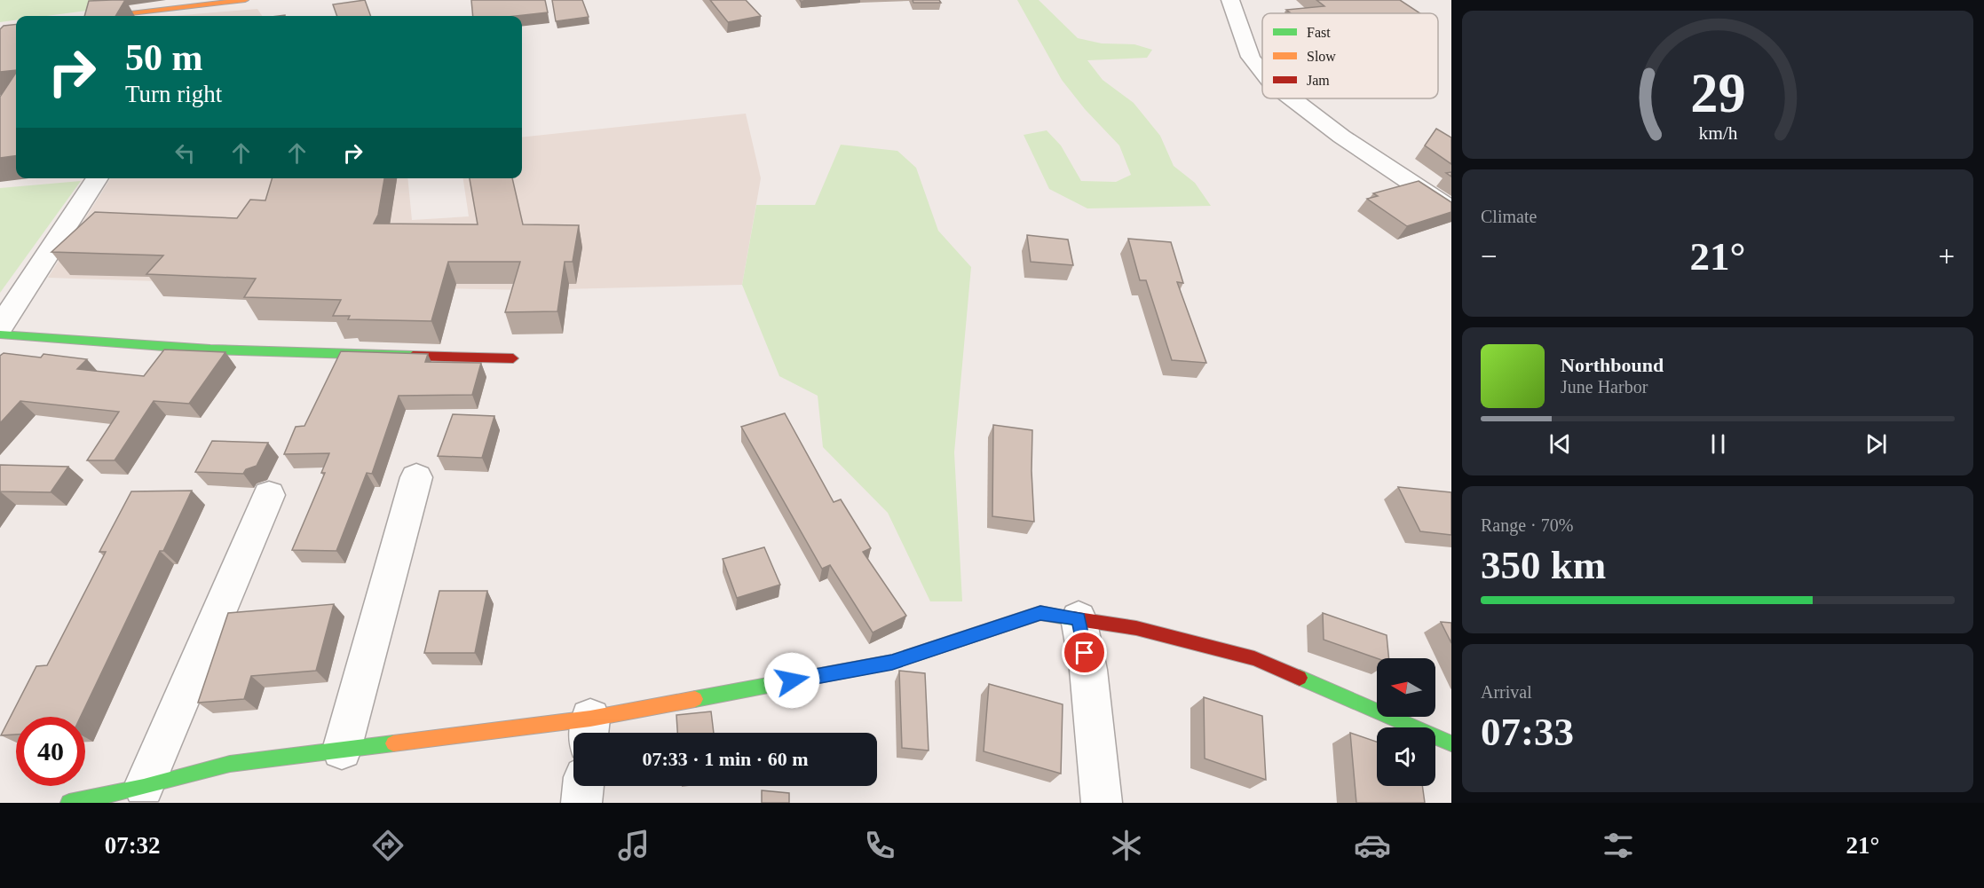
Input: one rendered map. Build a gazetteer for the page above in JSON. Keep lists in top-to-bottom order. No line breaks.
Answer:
{"legend":["Fast","Slow","Jam"],"north":"left","page":{"turn":["50 m","Turn right"],"tile":["Climate",["Range · 70%","350 km"],["Arrival","07:33"]],"heat":["−","21°","+"],"song":["Northbound","June Harbor"],"limit":"40","trip":"07:33 · 1 min · 60 m","tabs":["07:32","21°"],"gauge":["29","km/h"]}}
